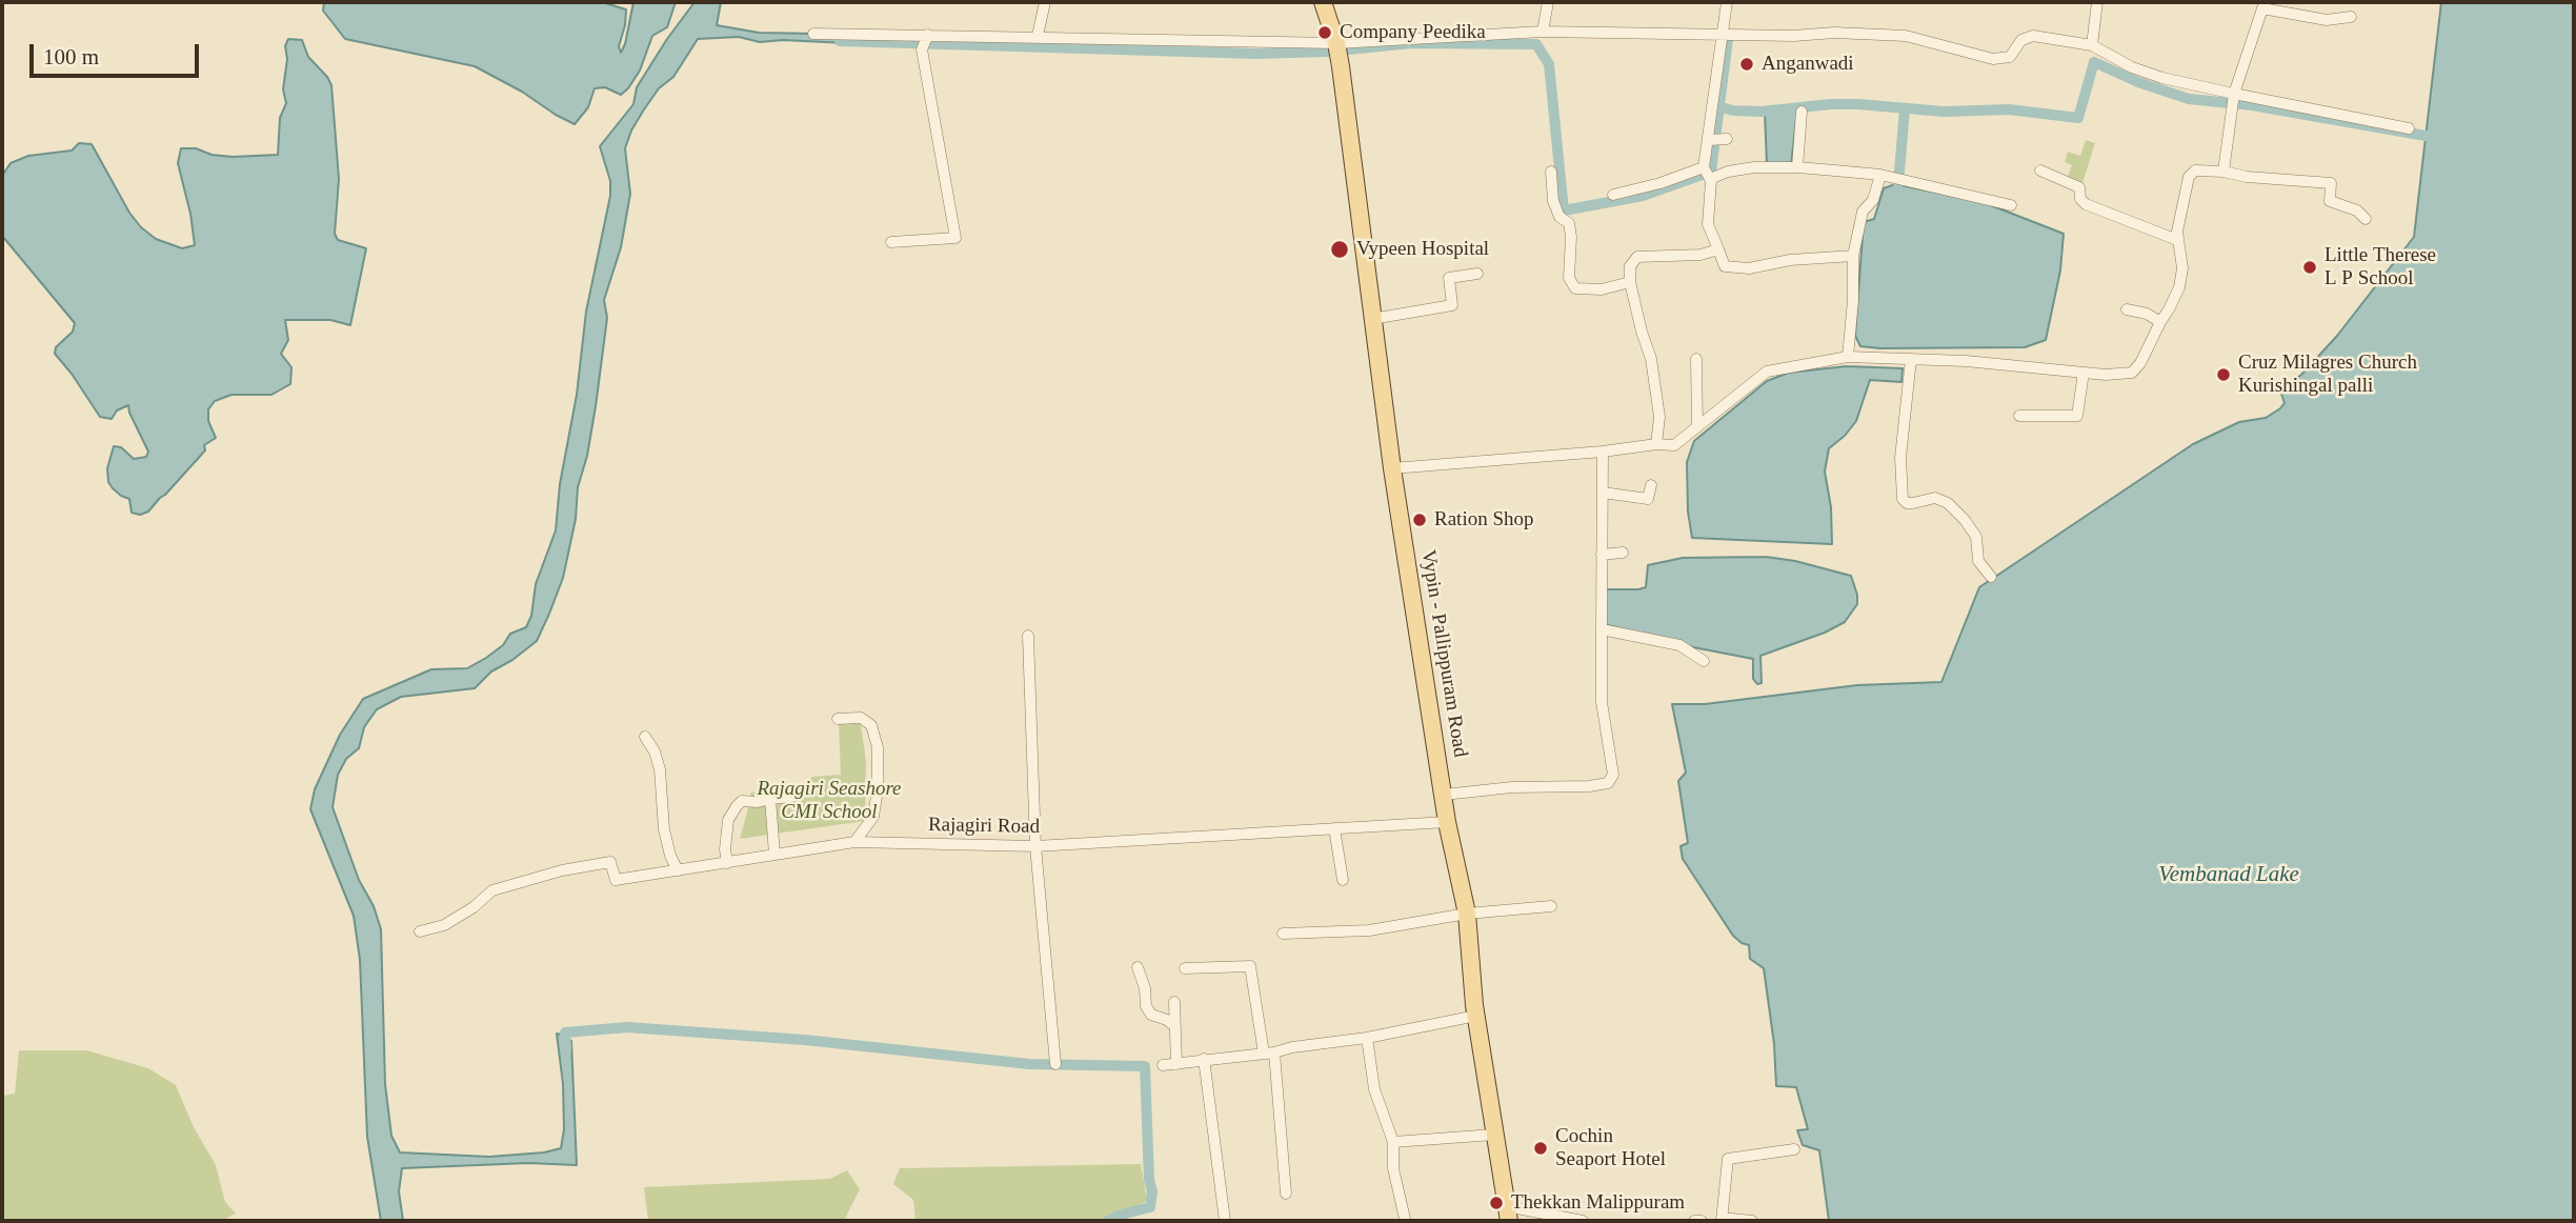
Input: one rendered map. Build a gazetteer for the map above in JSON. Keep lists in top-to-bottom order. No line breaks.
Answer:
{"streets":{"main road":["Vypin - Pallippuram Road"],"street":["Rajagiri Road"]},"crossings":[["Vypin - Pallippuram Road","Rajagiri Road"]],"water":["Vembanad Lake"],"parks":["Rajagiri Seashore CMI School"],"places":["Company Peedika","Anganwadi","Vypeen Hospital","Little Therese L P School","Cruz Milagres Church Kurishingal palli","Ration Shop","Cochin Seaport Hotel","Thekkan Malippuram"],"scale_bar":"100 m"}
